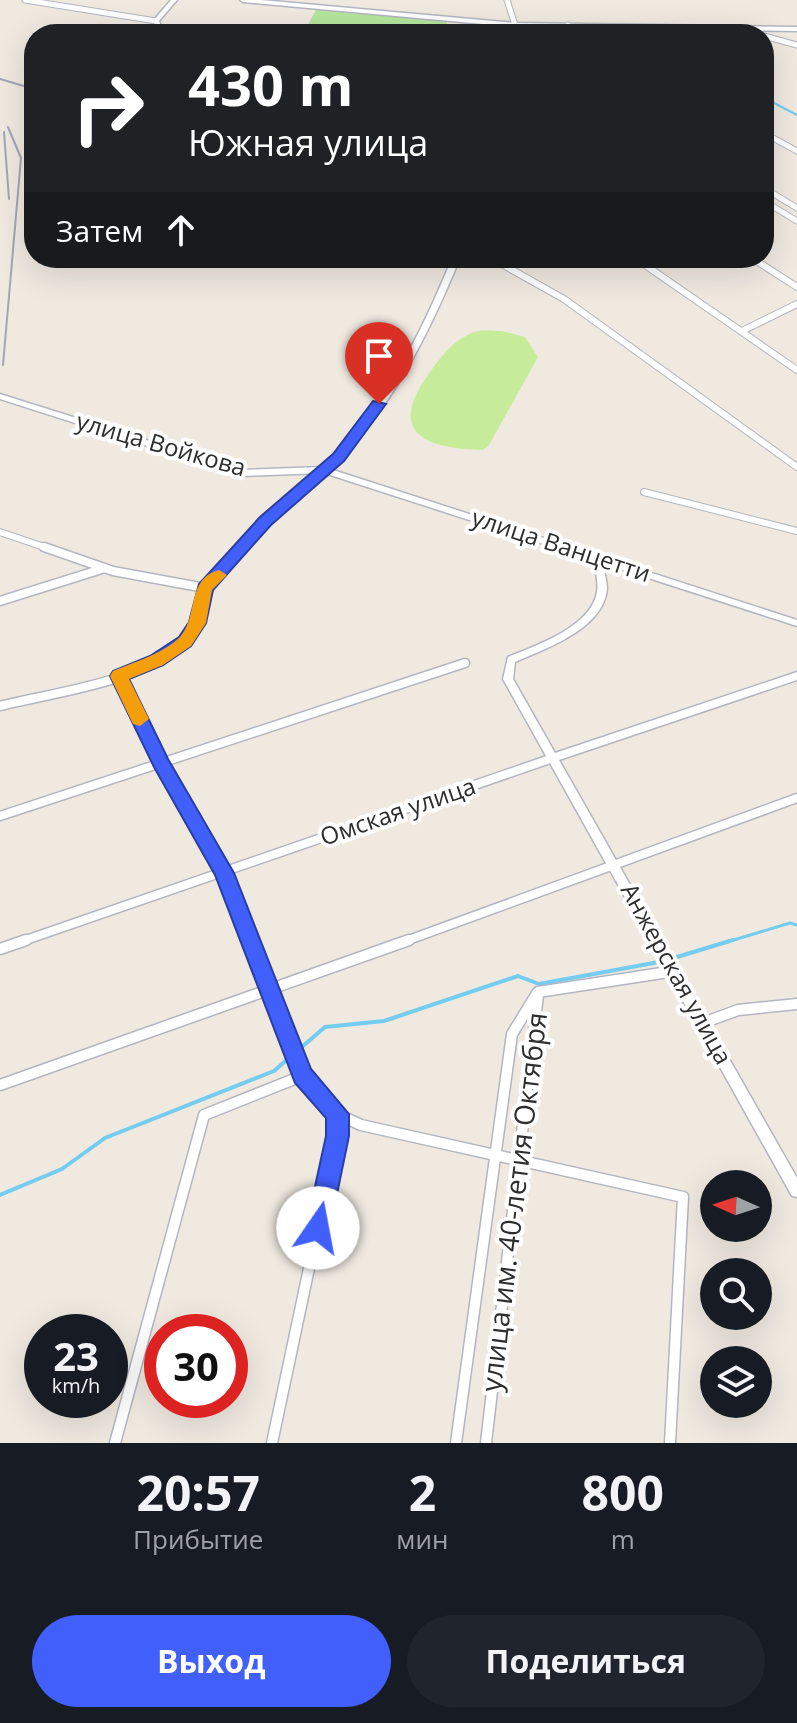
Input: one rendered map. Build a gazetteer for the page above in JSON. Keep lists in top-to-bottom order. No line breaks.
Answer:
{"streets":{"street":["улица Войкова","улица Ванцетти","Омская улица","Анжерская улица","улица им. 40-летия Октября"]},"crossings":[["улица Войкова","улица Ванцетти"],["улица Ванцетти","Анжерская улица"],["Омская улица","Анжерская улица"]],"north":"left","page":{"turn":["430 m","Южная улица"],"then":"Затем","speed":"23 km/h","limit":"30","eta":["20:57","Прибытие","2","мин","800","m"],"buttons":["Выход","Поделиться"]}}
